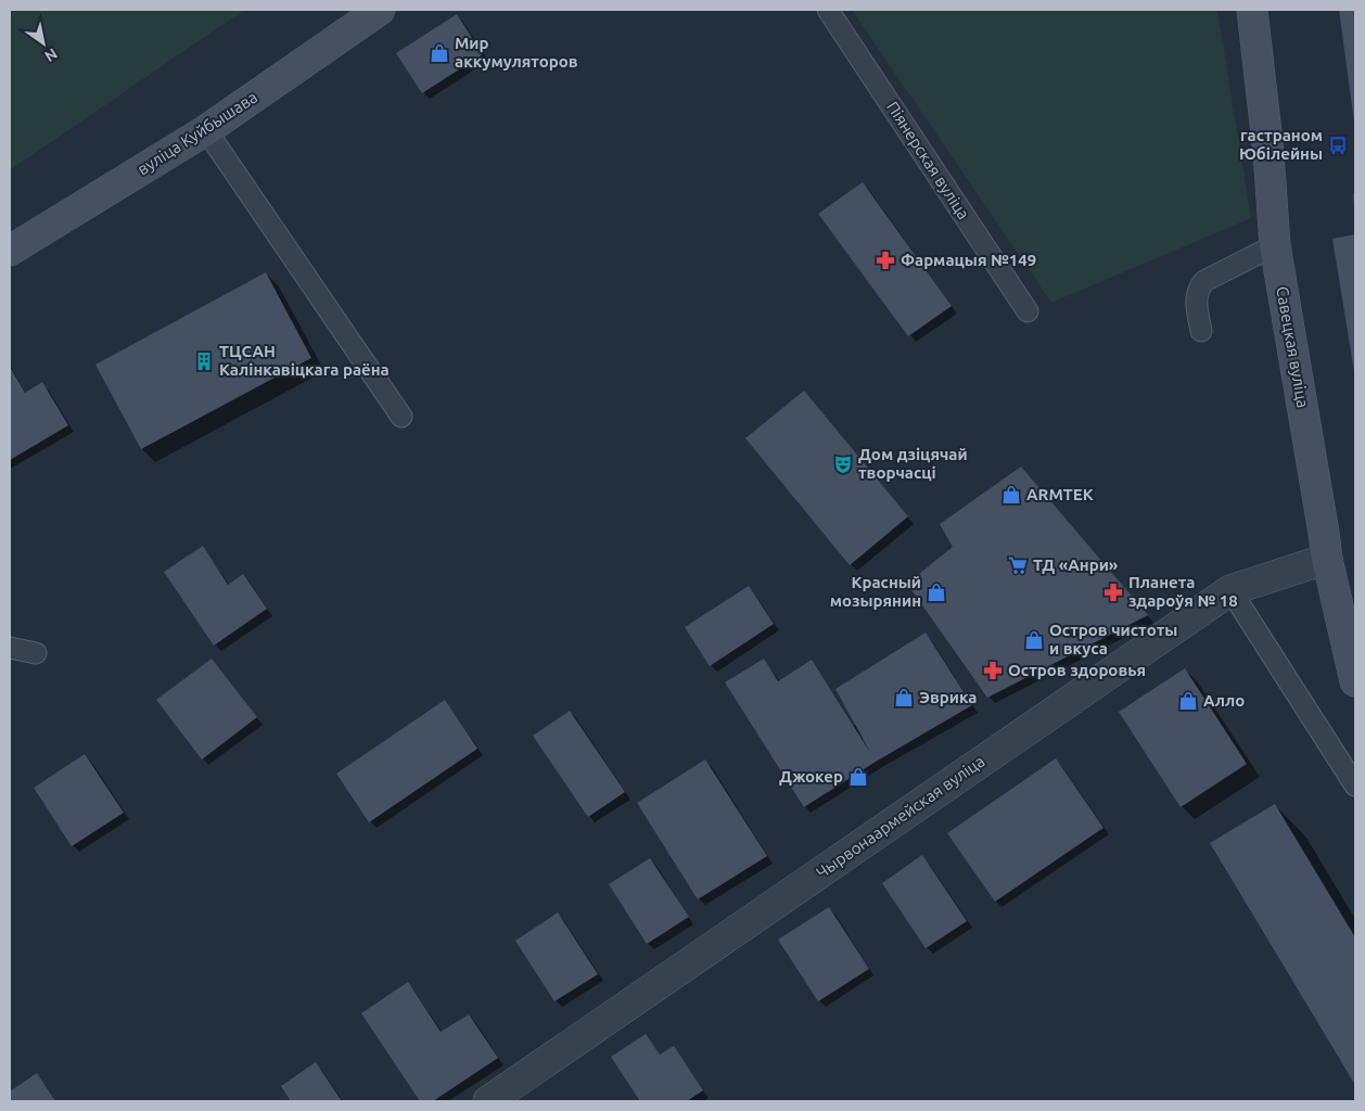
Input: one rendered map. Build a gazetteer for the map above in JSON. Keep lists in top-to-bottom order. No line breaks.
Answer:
{"streets":{"main road":["вуліца Куйбышава","Савецкая вуліца"],"street":["Чырвонаармейская вуліца"],"lane":["Піянерская вуліца"]},"crossings":[["Савецкая вуліца","Чырвонаармейская вуліца"]],"places":{"shop":["Мир аккумуляторов","ARMTEK","Красный мозырянин","Остров чистоты и вкуса","Эврика","Алло","Джокер"],"bus stop":["гастраном Юбілейны"],"pharmacy":["Фармацыя №149","Планета здароўя № 18","Остров здоровья"],"building":["ТЦСАН Калінкавіцкага раёна"],"theatre":["Дом дзіцячай творчасці"],"supermarket":["ТД «Анри»"]},"north":"bottom right"}
